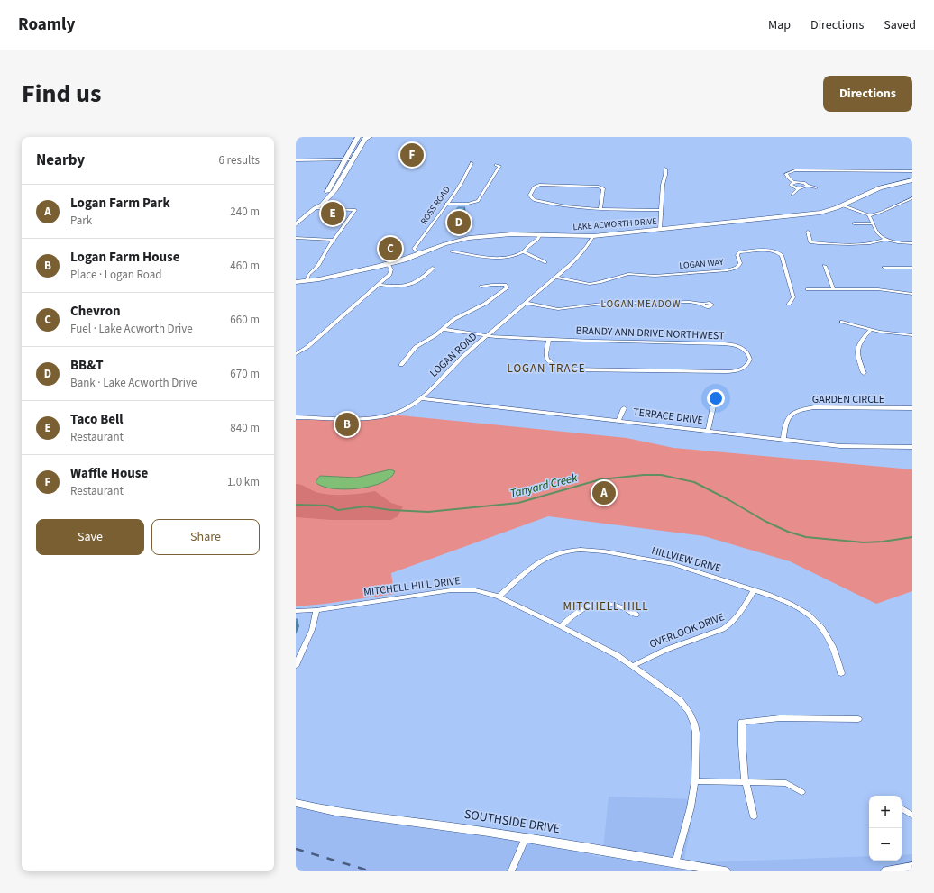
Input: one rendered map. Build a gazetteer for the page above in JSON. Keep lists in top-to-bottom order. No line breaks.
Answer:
{"streets":{"main road":["LAKE ACWORTH DRIVE"],"street":["ROSS ROAD","LOGAN WAY","BRANDY ANN DRIVE NORTHWEST","LOGAN ROAD","GARDEN CIRCLE","TERRACE DRIVE","HILLVIEW DRIVE","MITCHELL HILL DRIVE","OVERLOOK DRIVE","SOUTHSIDE DRIVE"]},"crossings":[["ROSS ROAD","LAKE ACWORTH DRIVE"],["LAKE ACWORTH DRIVE","LOGAN ROAD"],["LOGAN WAY","LOGAN ROAD"],["BRANDY ANN DRIVE NORTHWEST","LOGAN ROAD"],["LOGAN ROAD","TERRACE DRIVE"],["GARDEN CIRCLE","TERRACE DRIVE"],["HILLVIEW DRIVE","MITCHELL HILL DRIVE"],["HILLVIEW DRIVE","OVERLOOK DRIVE"],["MITCHELL HILL DRIVE","OVERLOOK DRIVE"],["MITCHELL HILL DRIVE","SOUTHSIDE DRIVE"]],"districts":["LOGAN MEADOW","LOGAN TRACE","MITCHELL HILL"],"water":["Tanyard Creek"],"page":{"header":"Roamly","nav":["Map","Directions","Saved"],"title":"Find us","buttons":["Directions",["Save","Share"]],"heading":["Nearby","6 results"],"pins":["F","E","D","C","B","A"],"list":[{"mark":"A","name":"Logan Farm Park","note":"Park","value":"240 m"},{"mark":"B","name":"Logan Farm House","note":"Place · Logan Road","value":"460 m"},{"mark":"C","name":"Chevron","note":"Fuel · Lake Acworth Drive","value":"660 m"},{"mark":"D","name":"BB&T","note":"Bank · Lake Acworth Drive","value":"670 m"},{"mark":"E","name":"Taco Bell","note":"Restaurant","value":"840 m"},{"mark":"F","name":"Waffle House","note":"Restaurant","value":"1.0 km"}],"map_buttons":["+","−"]}}
